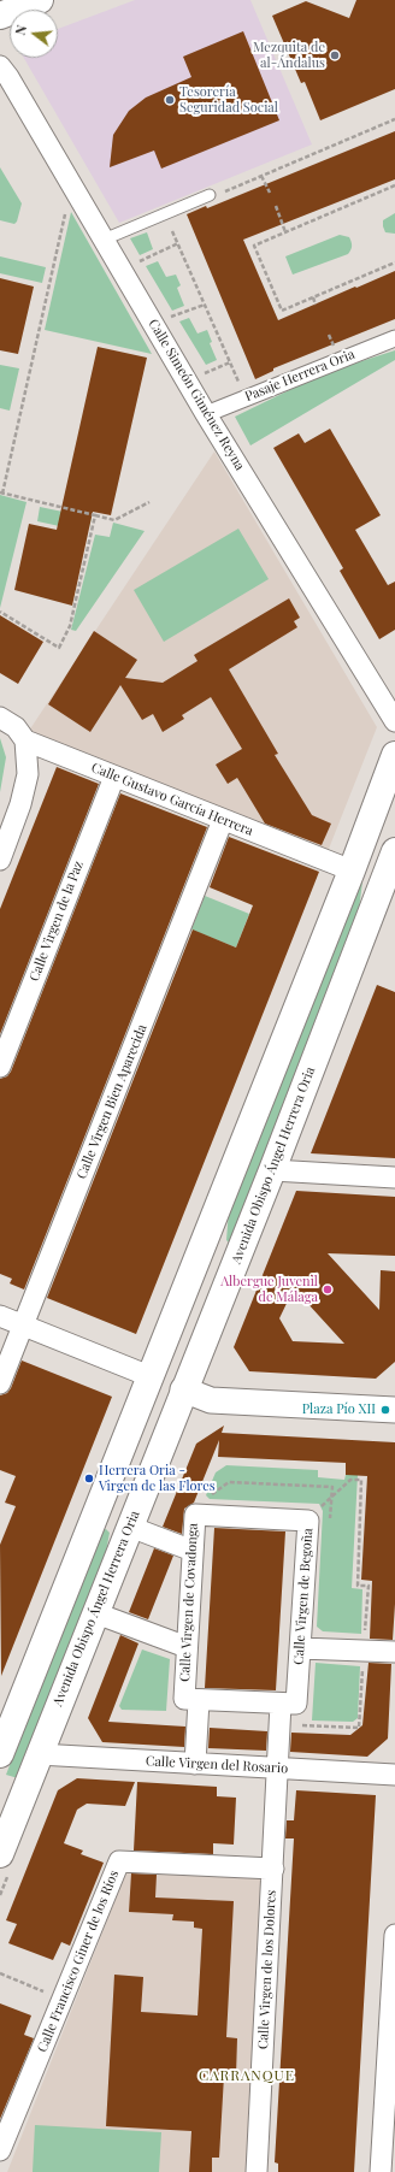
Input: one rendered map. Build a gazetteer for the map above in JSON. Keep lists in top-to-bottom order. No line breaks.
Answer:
{"streets":{"main road":["Avenida Obispo Ángel Herrera Oria"],"street":["Pasaje Herrera Oria","Calle Simeón Giménez Reyna","Calle Gustavo García Herrera","Calle Virgen de la Paz","Calle Virgen Bien Aparecida","Calle Virgen de Begoña","Calle Virgen de Covadonga","Calle Virgen del Rosario","Calle Francisco Giner de los Ríos","Calle Virgen de los Dolores"]},"crossings":[["Pasaje Herrera Oria","Calle Simeón Giménez Reyna"],["Calle Gustavo García Herrera","Calle Virgen de la Paz"],["Calle Gustavo García Herrera","Calle Virgen Bien Aparecida"],["Avenida Obispo Ángel Herrera Oria","Calle Virgen del Rosario"],["Calle Virgen de Begoña","Calle Virgen de Covadonga"],["Calle Virgen de Covadonga","Calle Virgen del Rosario"],["Calle Virgen del Rosario","Calle Virgen de los Dolores"],["Calle Francisco Giner de los Ríos","Calle Virgen de los Dolores"]],"districts":["CARRANQUE"],"places":["Mezquita de al-Ándalus","Tesorería Seguridad Social","Albergue Juvenil de Málaga","Plaza Pío XII","Herrera Oria - Virgen de las Flores"],"north":"left"}
